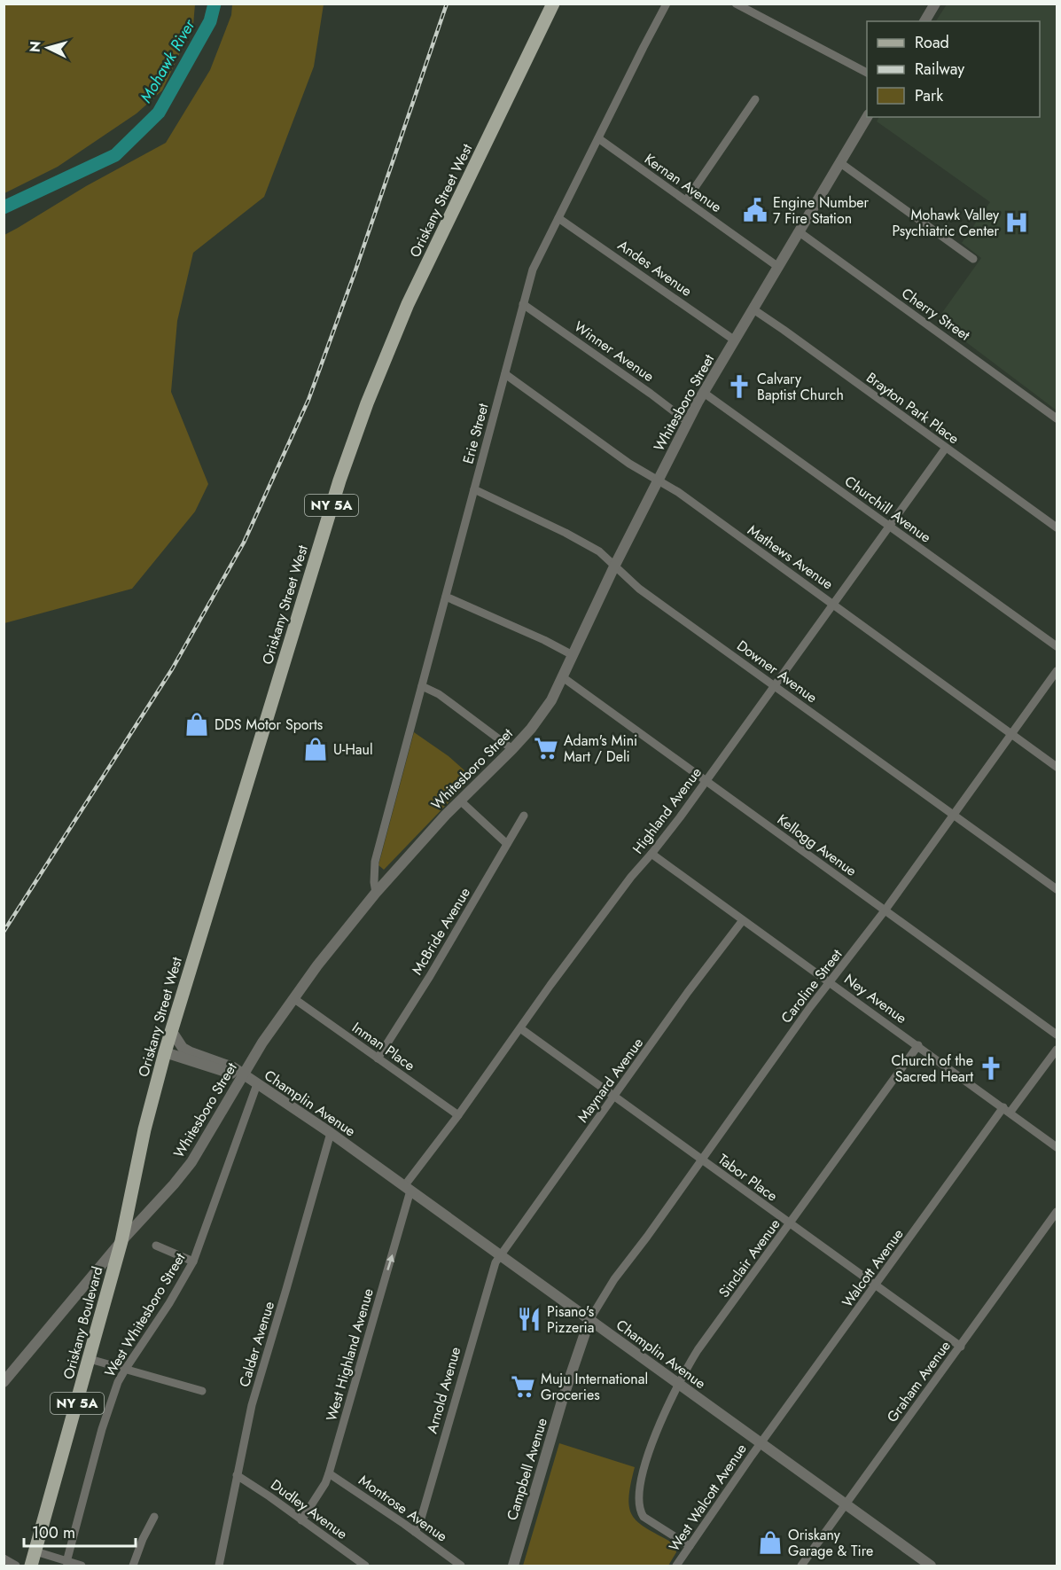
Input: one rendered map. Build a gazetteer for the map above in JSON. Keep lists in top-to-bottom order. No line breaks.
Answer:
{"streets":{"main road":["Oriskany Street West","NY 5A","Oriskany Boulevard"],"street":["Kernan Avenue","Andes Avenue","Cherry Street","Winner Avenue","Whitesboro Street","Brayton Park Place","Erie Street","Churchill Avenue","Mathews Avenue","Downer Avenue","Highland Avenue","Kellogg Avenue","McBride Avenue","Caroline Street","Ney Avenue","Inman Place","Maynard Avenue","Champlin Avenue","Tabor Place","Sinclair Avenue","Walcott Avenue","West Whitesboro Street","Calder Avenue","West Highland Avenue","Graham Avenue","Arnold Avenue","Campbell Avenue","West Walcott Avenue","Montrose Avenue","Dudley Avenue"]},"crossings":[["Kernan Avenue","Whitesboro Street"],["Kernan Avenue","Erie Street"],["Oriskany Street West","Whitesboro Street"],["Oriskany Street West","Champlin Avenue"],["Oriskany Street West","Oriskany Boulevard"],["Andes Avenue","Whitesboro Street"],["Andes Avenue","Erie Street"],["Cherry Street","Whitesboro Street"],["Winner Avenue","Whitesboro Street"],["Winner Avenue","Erie Street"],["Whitesboro Street","Brayton Park Place"],["Whitesboro Street","Erie Street"],["Whitesboro Street","Churchill Avenue"],["Whitesboro Street","Mathews Avenue"],["Whitesboro Street","Downer Avenue"],["Whitesboro Street","Kellogg Avenue"],["Whitesboro Street","Inman Place"],["Whitesboro Street","Champlin Avenue"],["Whitesboro Street","Oriskany Boulevard"],["Brayton Park Place","Highland Avenue"],["Erie Street","Mathews Avenue"],["Erie Street","Downer Avenue"],["Churchill Avenue","Highland Avenue"],["Mathews Avenue","Highland Avenue"],["Mathews Avenue","Caroline Street"],["Downer Avenue","Highland Avenue"],["Downer Avenue","Caroline Street"],["Highland Avenue","Kellogg Avenue"],["Highland Avenue","Ney Avenue"],["Highland Avenue","Inman Place"],["Highland Avenue","Champlin Avenue"],["Highland Avenue","Tabor Place"],["Highland Avenue","West Highland Avenue"],["Kellogg Avenue","Caroline Street"],["McBride Avenue","Inman Place"],["Caroline Street","Ney Avenue"],["Caroline Street","Champlin Avenue"],["Caroline Street","Tabor Place"],["Caroline Street","Campbell Avenue"],["Ney Avenue","Maynard Avenue"],["Ney Avenue","Sinclair Avenue"],["Ney Avenue","Walcott Avenue"],["Maynard Avenue","Champlin Avenue"],["Maynard Avenue","Tabor Place"],["Maynard Avenue","Arnold Avenue"],["Champlin Avenue","Sinclair Avenue"],["Champlin Avenue","Walcott Avenue"],["Champlin Avenue","West Whitesboro Street"],["Champlin Avenue","Calder Avenue"],["Champlin Avenue","West Highland Avenue"],["Champlin Avenue","Graham Avenue"],["Champlin Avenue","Arnold Avenue"],["Champlin Avenue","Campbell Avenue"],["Champlin Avenue","West Walcott Avenue"],["Tabor Place","Sinclair Avenue"],["Tabor Place","Walcott Avenue"],["Tabor Place","Graham Avenue"],["Sinclair Avenue","West Walcott Avenue"],["Walcott Avenue","West Walcott Avenue"],["Calder Avenue","Dudley Avenue"],["West Highland Avenue","Montrose Avenue"],["West Highland Avenue","Dudley Avenue"],["Arnold Avenue","Montrose Avenue"]],"one_way":["West Highland Avenue"],"water":["Mohawk River"],"places":{"public building":["Engine Number 7 Fire Station"],"hospital":["Mohawk Valley Psychiatric Center"],"church":["Calvary Baptist Church","Church of the Sacred Heart"],"shop":["DDS Motor Sports","U-Haul","Oriskany Garage & Tire"],"supermarket":["Adam's Mini Mart / Deli","Muju International Groceries"],"restaurant":["Pisano's Pizzeria"]},"legend":["Road","Railway","Park"],"scale_bar":"100 m","north":"left"}
